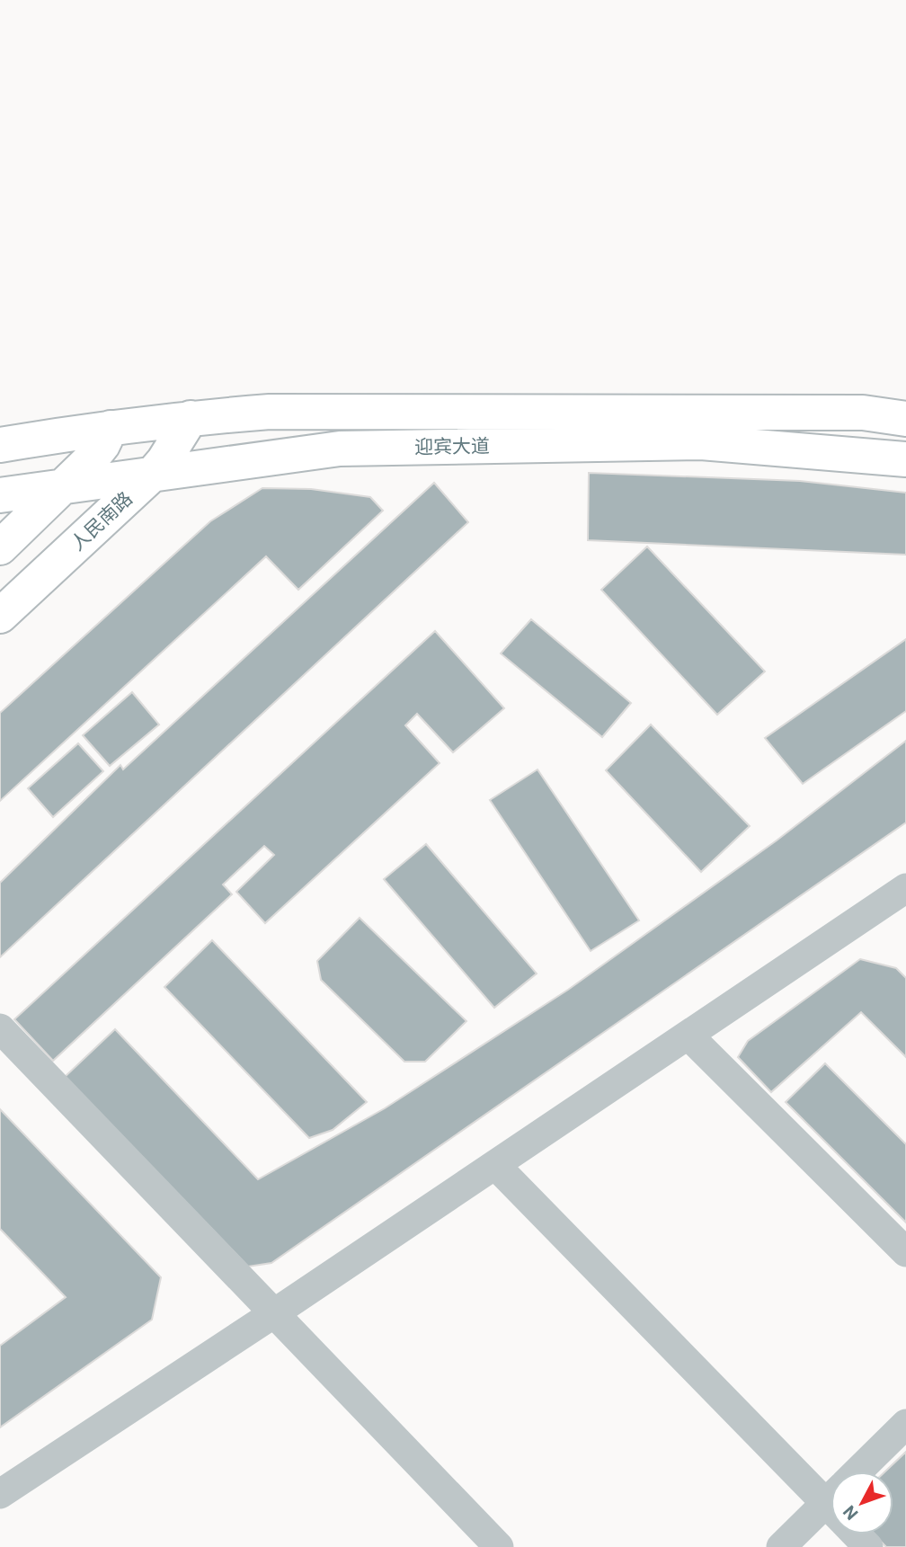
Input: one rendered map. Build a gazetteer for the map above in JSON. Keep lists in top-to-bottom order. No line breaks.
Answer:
{"streets":{"main road":["迎宾大道","人民南路"]},"crossings":[["迎宾大道","人民南路"]],"north":"bottom left"}
